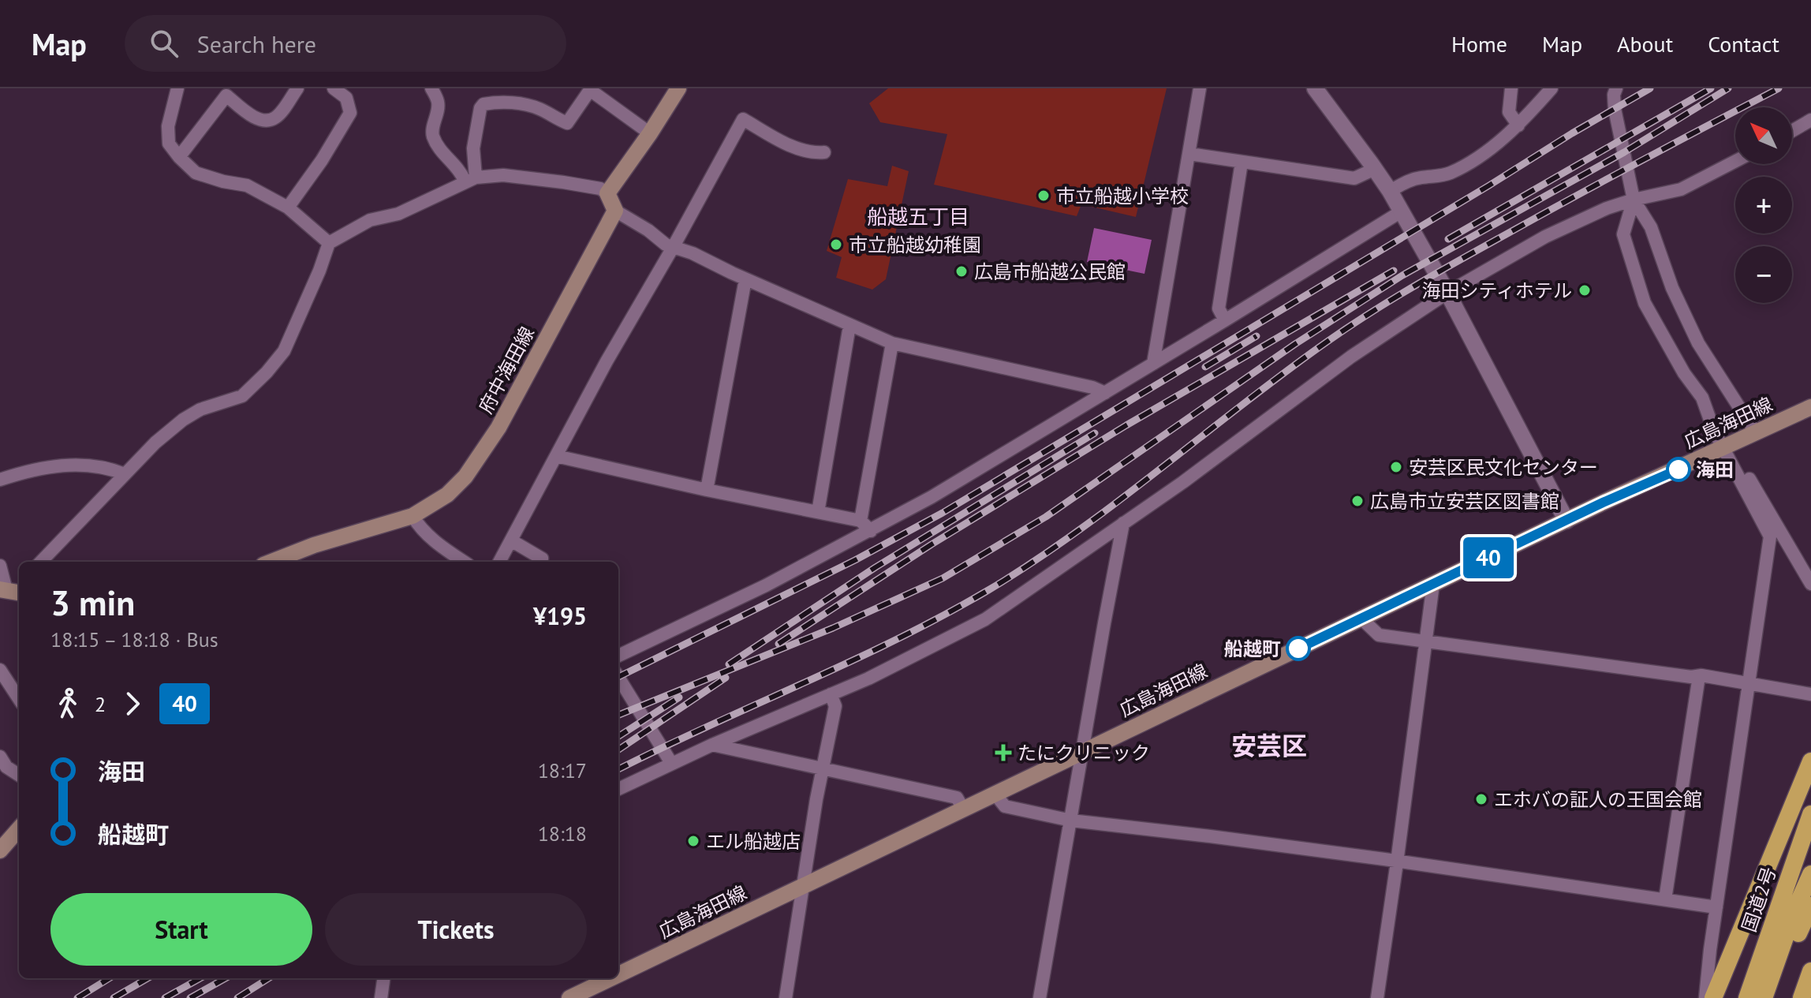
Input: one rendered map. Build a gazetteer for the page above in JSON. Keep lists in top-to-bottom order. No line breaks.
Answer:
{"streets":{"highway":["国道2号"],"main road":["府中海田線","広島海田線"]},"districts":["船越五丁目","安芸区"],"places":{"other":["市立船越小学校","市立船越幼稚園","広島市船越公民館","海田シティホテル","安芸区民文化センター","海田","広島市立安芸区図書館","船越町","エホバの証人の王国会館","エル船越店"],"health":["たにクリニック"]},"lines":["bus line 40"],"north":"top left","page":{"header":"Map","search":"Search here","nav":["Home","Map","About","Contact"],"on_map":"40","map_buttons":["+","−"],"heading":["3 min","18:15 – 18:18 · Bus","¥195"],"legs":["2","40"],"list":[{"name":"海田","value":"18:17"},{"name":"船越町","value":"18:18"}],"buttons":["Start","Tickets"]}}
